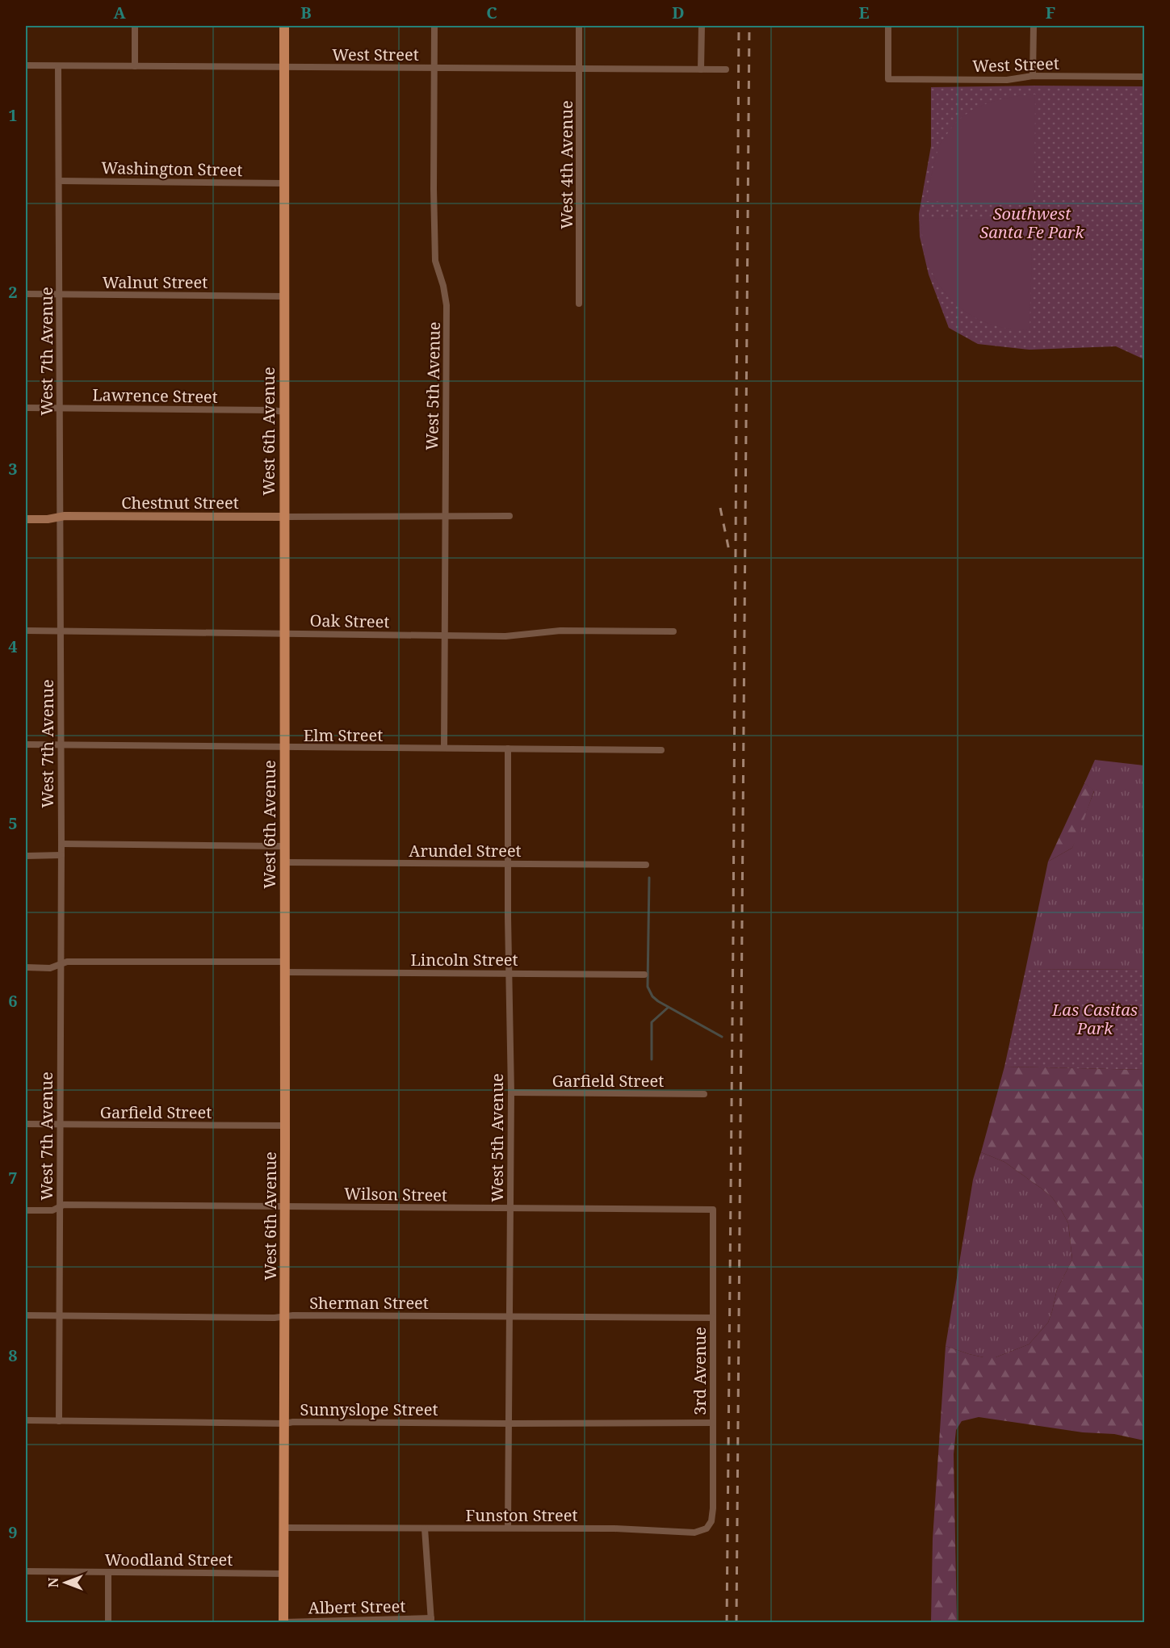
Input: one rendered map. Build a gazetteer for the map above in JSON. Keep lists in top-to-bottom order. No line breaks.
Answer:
{"streets":{"main road":["West 6th Avenue"],"street":["West Street","West 4th Avenue","Washington Street","Walnut Street","West 7th Avenue","West 5th Avenue","Lawrence Street","Chestnut Street","Oak Street","Elm Street","Arundel Street","Lincoln Street","Garfield Street","Wilson Street","Sherman Street","3rd Avenue","Sunnyslope Street","Funston Street","Woodland Street","Albert Street"]},"crossings":[["West Street","West 4th Avenue"],["West Street","West 7th Avenue"],["West Street","West 5th Avenue"],["West Street","West 6th Avenue"],["Washington Street","West 7th Avenue"],["Washington Street","West 6th Avenue"],["Walnut Street","West 7th Avenue"],["Walnut Street","West 6th Avenue"],["West 7th Avenue","Lawrence Street"],["West 7th Avenue","Chestnut Street"],["West 7th Avenue","Oak Street"],["West 7th Avenue","Elm Street"],["West 7th Avenue","Lincoln Street"],["West 7th Avenue","Garfield Street"],["West 7th Avenue","Wilson Street"],["West 7th Avenue","Sherman Street"],["West 7th Avenue","Sunnyslope Street"],["West 5th Avenue","Chestnut Street"],["West 5th Avenue","Oak Street"],["West 5th Avenue","Elm Street"],["West 5th Avenue","Arundel Street"],["West 5th Avenue","Lincoln Street"],["West 5th Avenue","Garfield Street"],["West 5th Avenue","Wilson Street"],["West 5th Avenue","Sherman Street"],["West 5th Avenue","Sunnyslope Street"],["West 5th Avenue","Funston Street"],["Lawrence Street","West 6th Avenue"],["West 6th Avenue","Chestnut Street"],["West 6th Avenue","Oak Street"],["West 6th Avenue","Elm Street"],["West 6th Avenue","Arundel Street"],["West 6th Avenue","Lincoln Street"],["West 6th Avenue","Garfield Street"],["West 6th Avenue","Wilson Street"],["West 6th Avenue","Sherman Street"],["West 6th Avenue","Sunnyslope Street"],["West 6th Avenue","Funston Street"],["West 6th Avenue","Woodland Street"],["West 6th Avenue","Albert Street"],["Wilson Street","3rd Avenue"],["Sherman Street","3rd Avenue"],["3rd Avenue","Sunnyslope Street"],["3rd Avenue","Funston Street"]],"parks":["Southwest Santa Fe Park","Las Casitas Park"],"north":"left","grid":{"columns":["A","B","C","D","E","F"],"rows":["1","2","3","4","5","6","7","8","9"]}}
